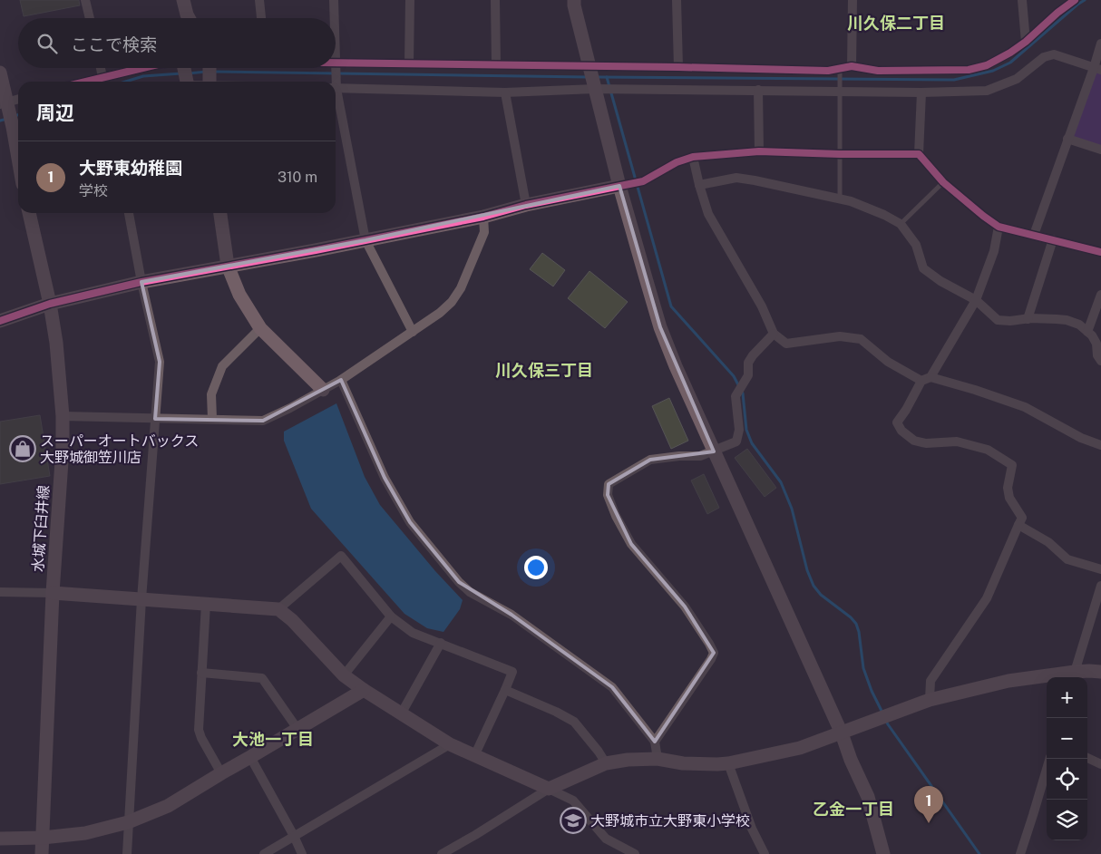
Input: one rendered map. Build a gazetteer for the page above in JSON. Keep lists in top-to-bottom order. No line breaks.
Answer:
{"streets":{"street":["水城下臼井線"]},"districts":["川久保二丁目","川久保三丁目","大池一丁目","乙金一丁目"],"places":{"shop":["スーパーオートバックス 大野城御笠川店"],"school or university":["大野城市立大野東小学校"]},"page":{"search":"ここで検索","heading":"周辺","list":[{"mark":"1","name":"大野東幼稚園","note":"学校","value":"310 m"}],"map_buttons":["+","−"],"pins":"1"}}
